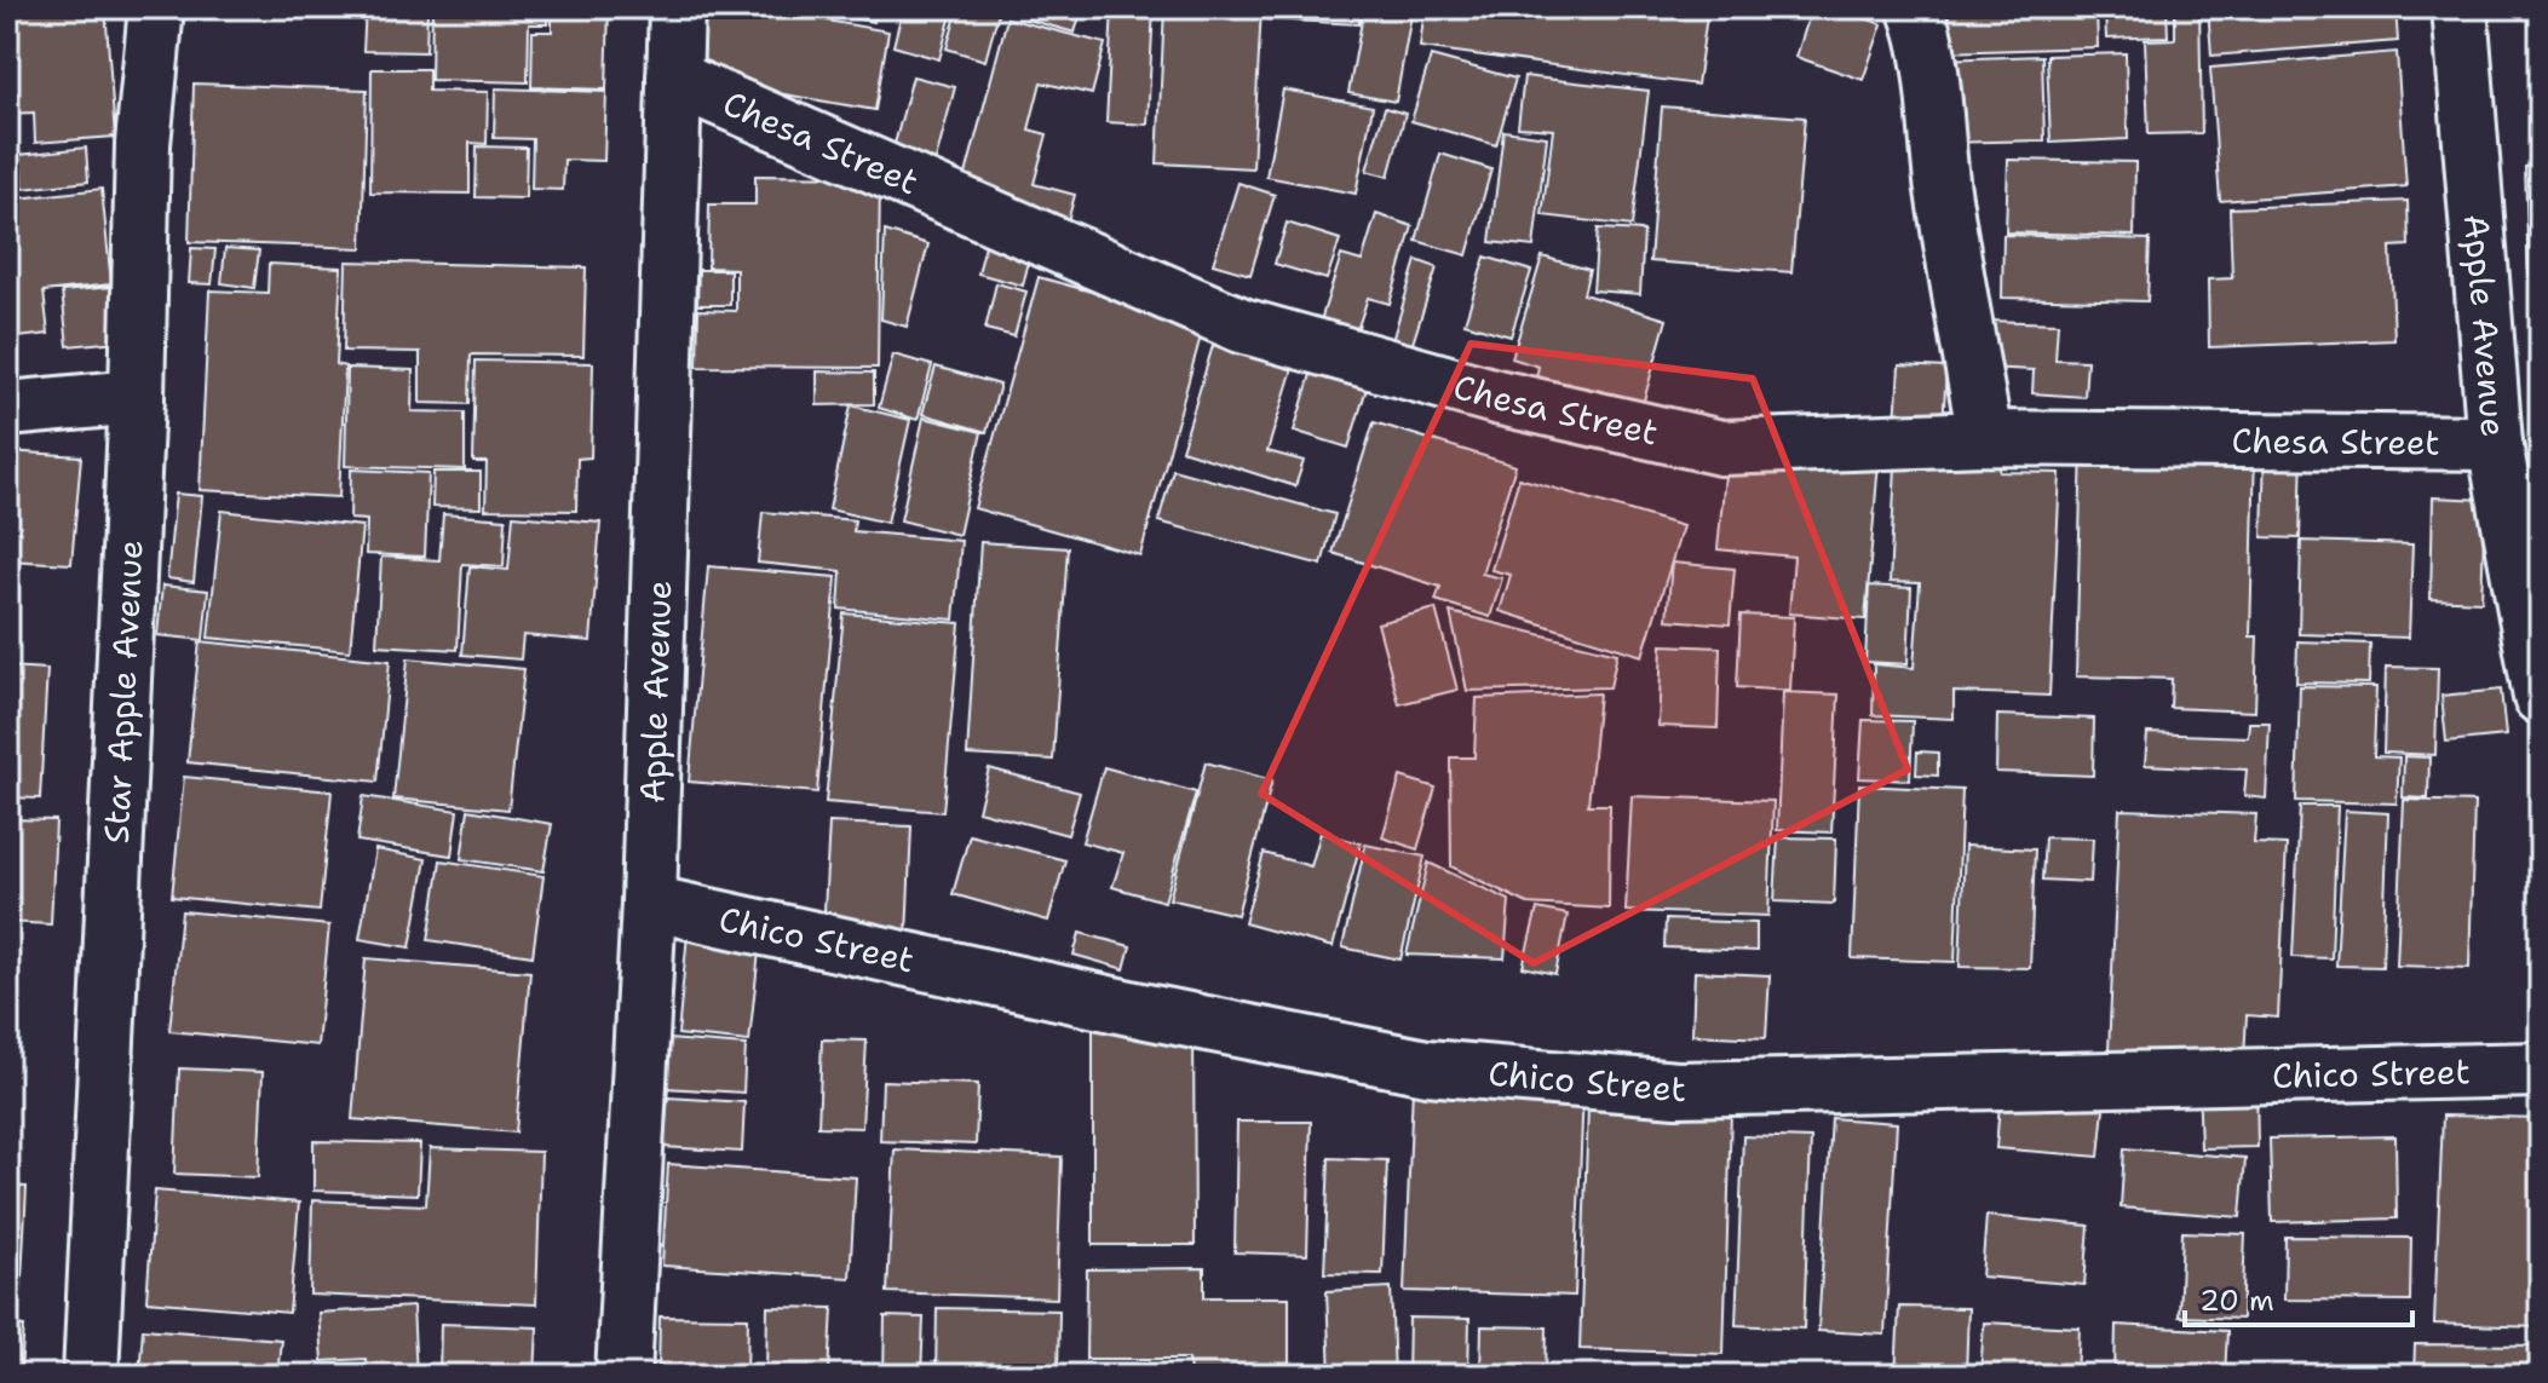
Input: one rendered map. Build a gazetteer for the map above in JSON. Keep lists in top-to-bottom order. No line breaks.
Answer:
{"streets":{"street":["Chesa Street","Apple Avenue","Star Apple Avenue","Chico Street"]},"crossings":[["Chesa Street","Apple Avenue"],["Apple Avenue","Chico Street"]],"scale_bar":"20 m"}
